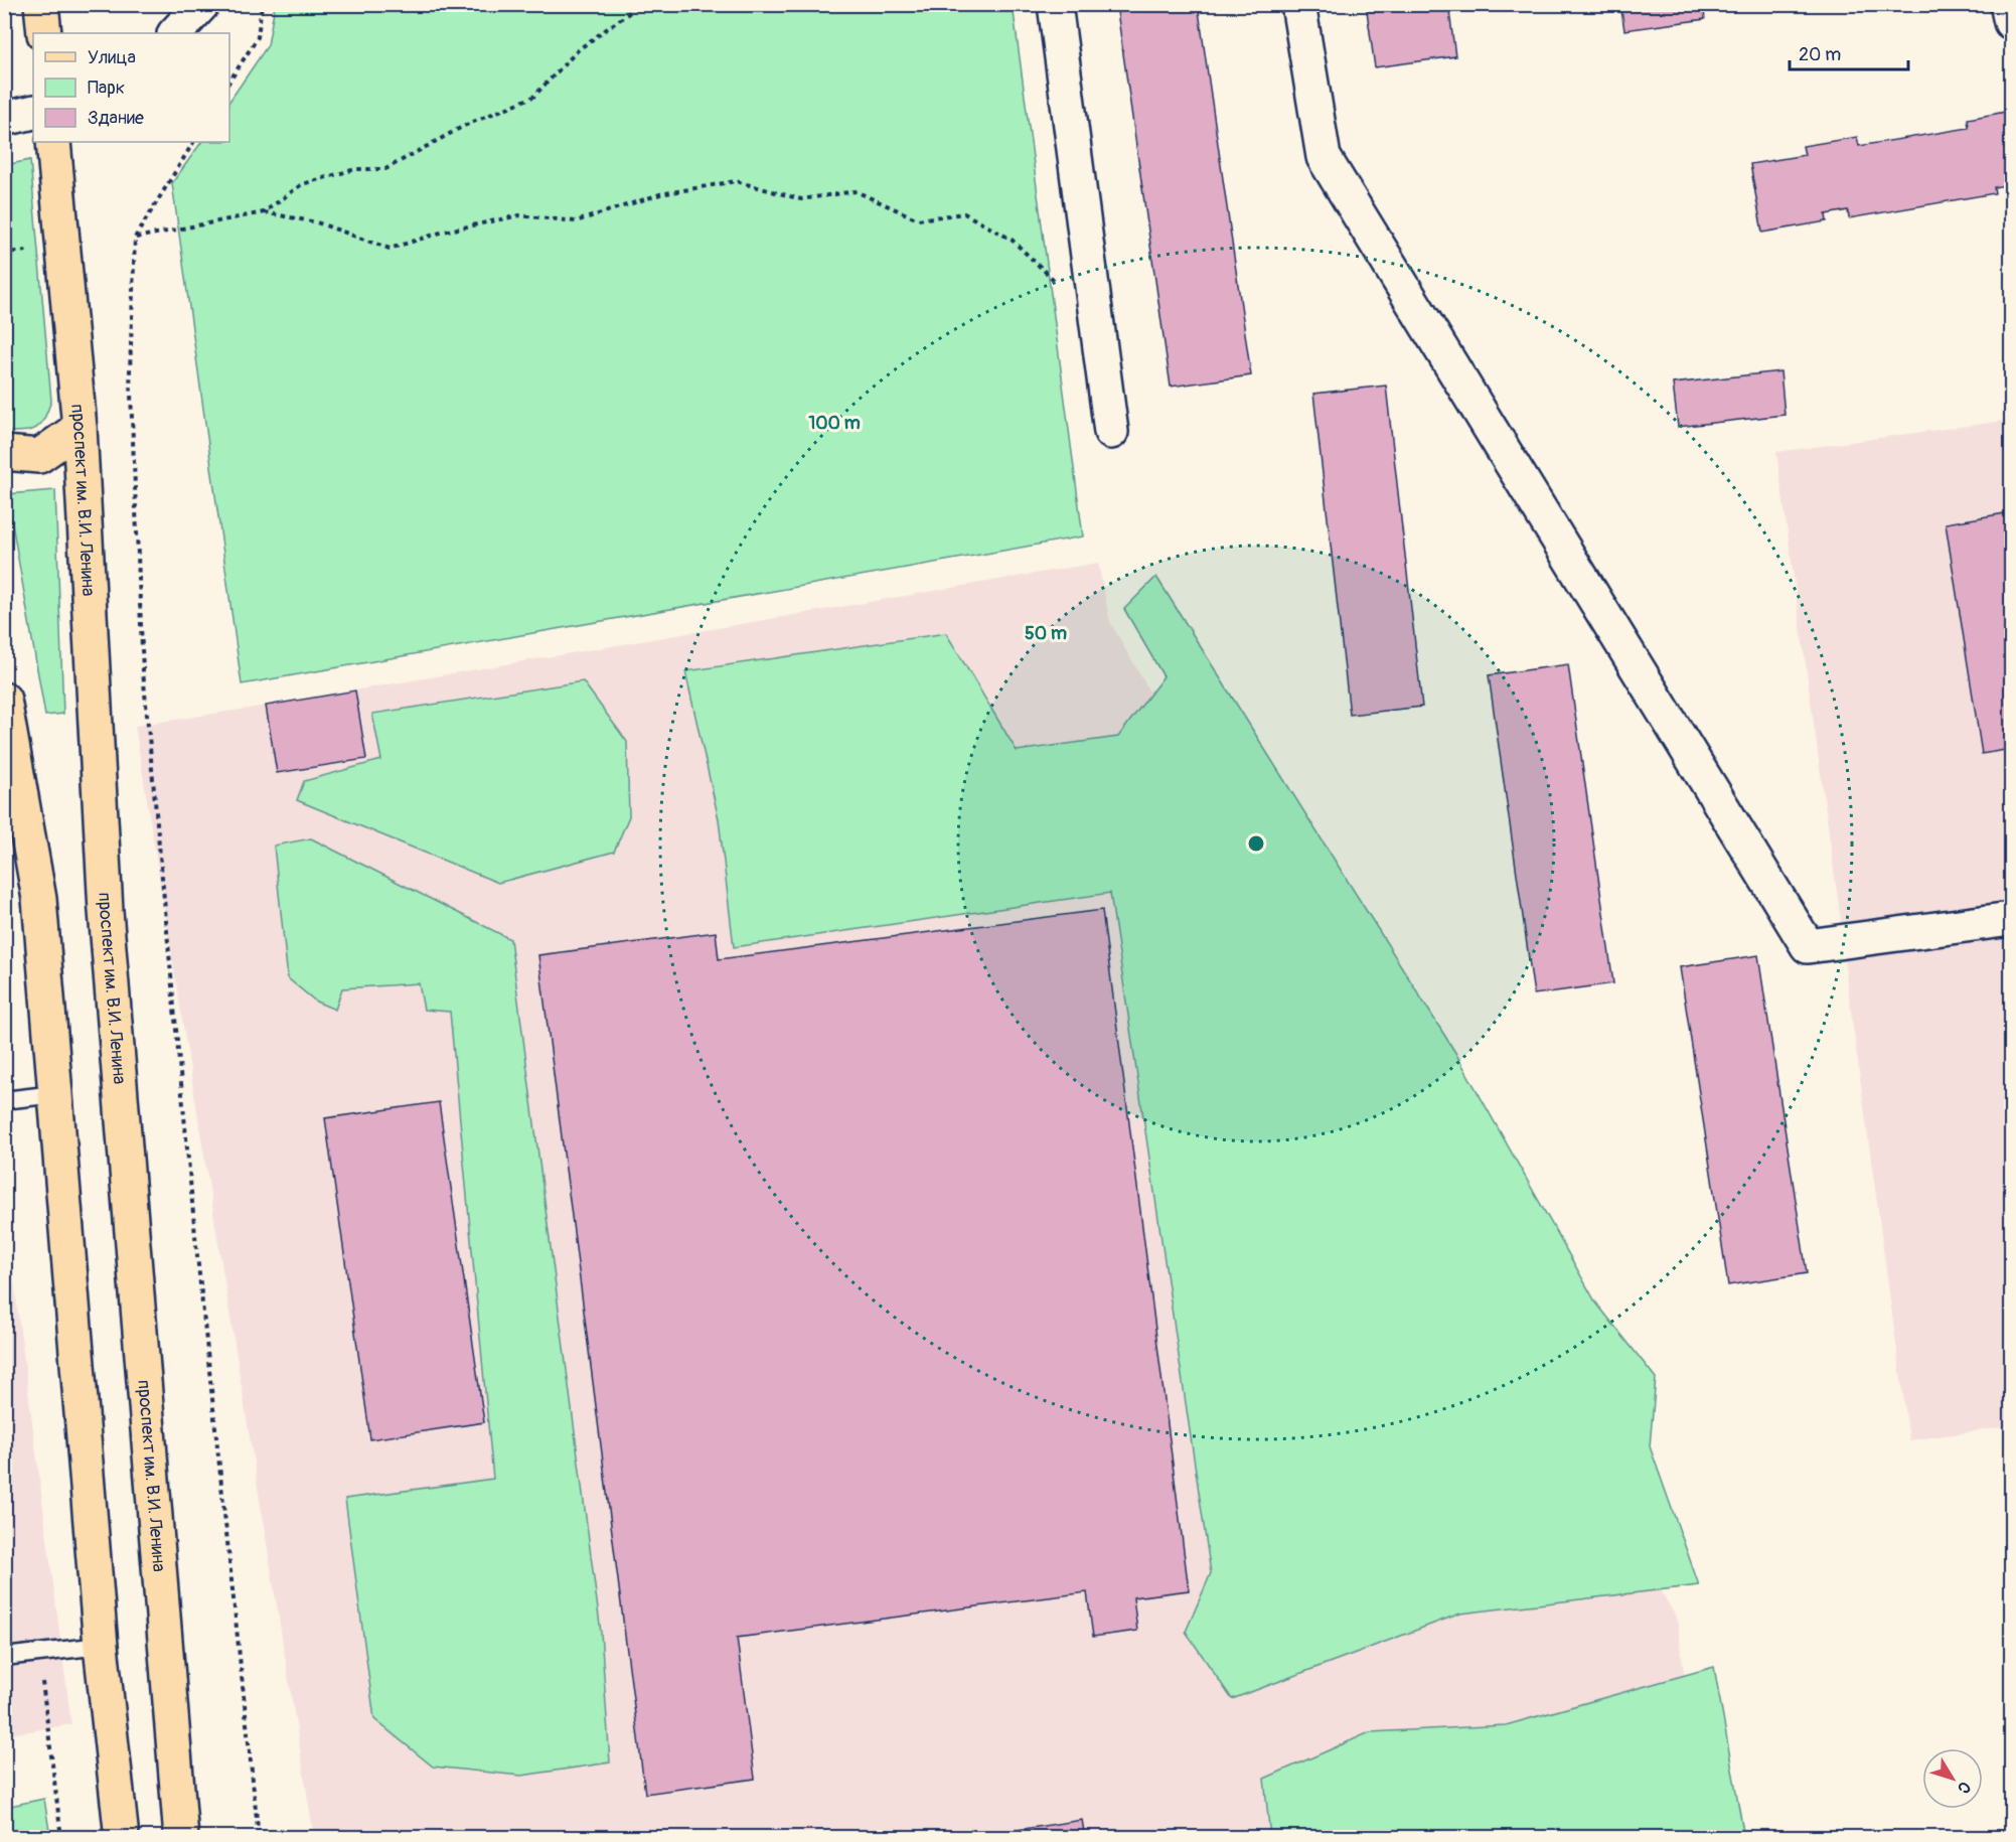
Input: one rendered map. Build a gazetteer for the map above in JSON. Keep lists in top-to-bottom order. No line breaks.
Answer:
{"streets":{"main road":["проспект им. В.И. Ленина"]},"legend":["Улица","Парк","Здание"],"scale_bar":"20 m","north":"bottom right","rings":["100 m","50 m"]}
